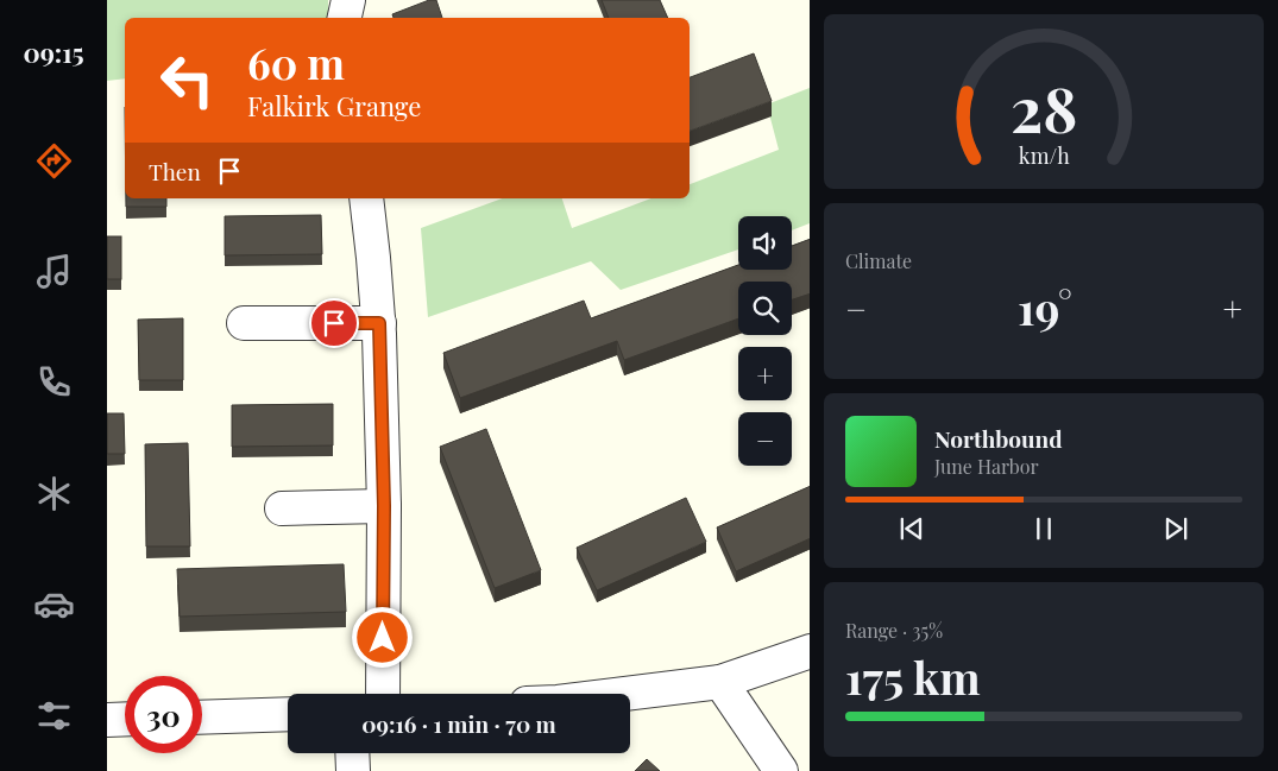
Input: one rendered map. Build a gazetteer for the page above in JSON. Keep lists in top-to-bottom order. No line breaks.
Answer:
{"page":{"tabs":"09:15","turn":["60 m","Falkirk Grange"],"then":"Then","tile":["Climate",["Range · 35%","175 km"]],"map_buttons":["+","−"],"heat":["−","19°","+"],"song":["Northbound","June Harbor"],"limit":"30","trip":"09:16 · 1 min · 70 m","gauge":["28","km/h"]}}
